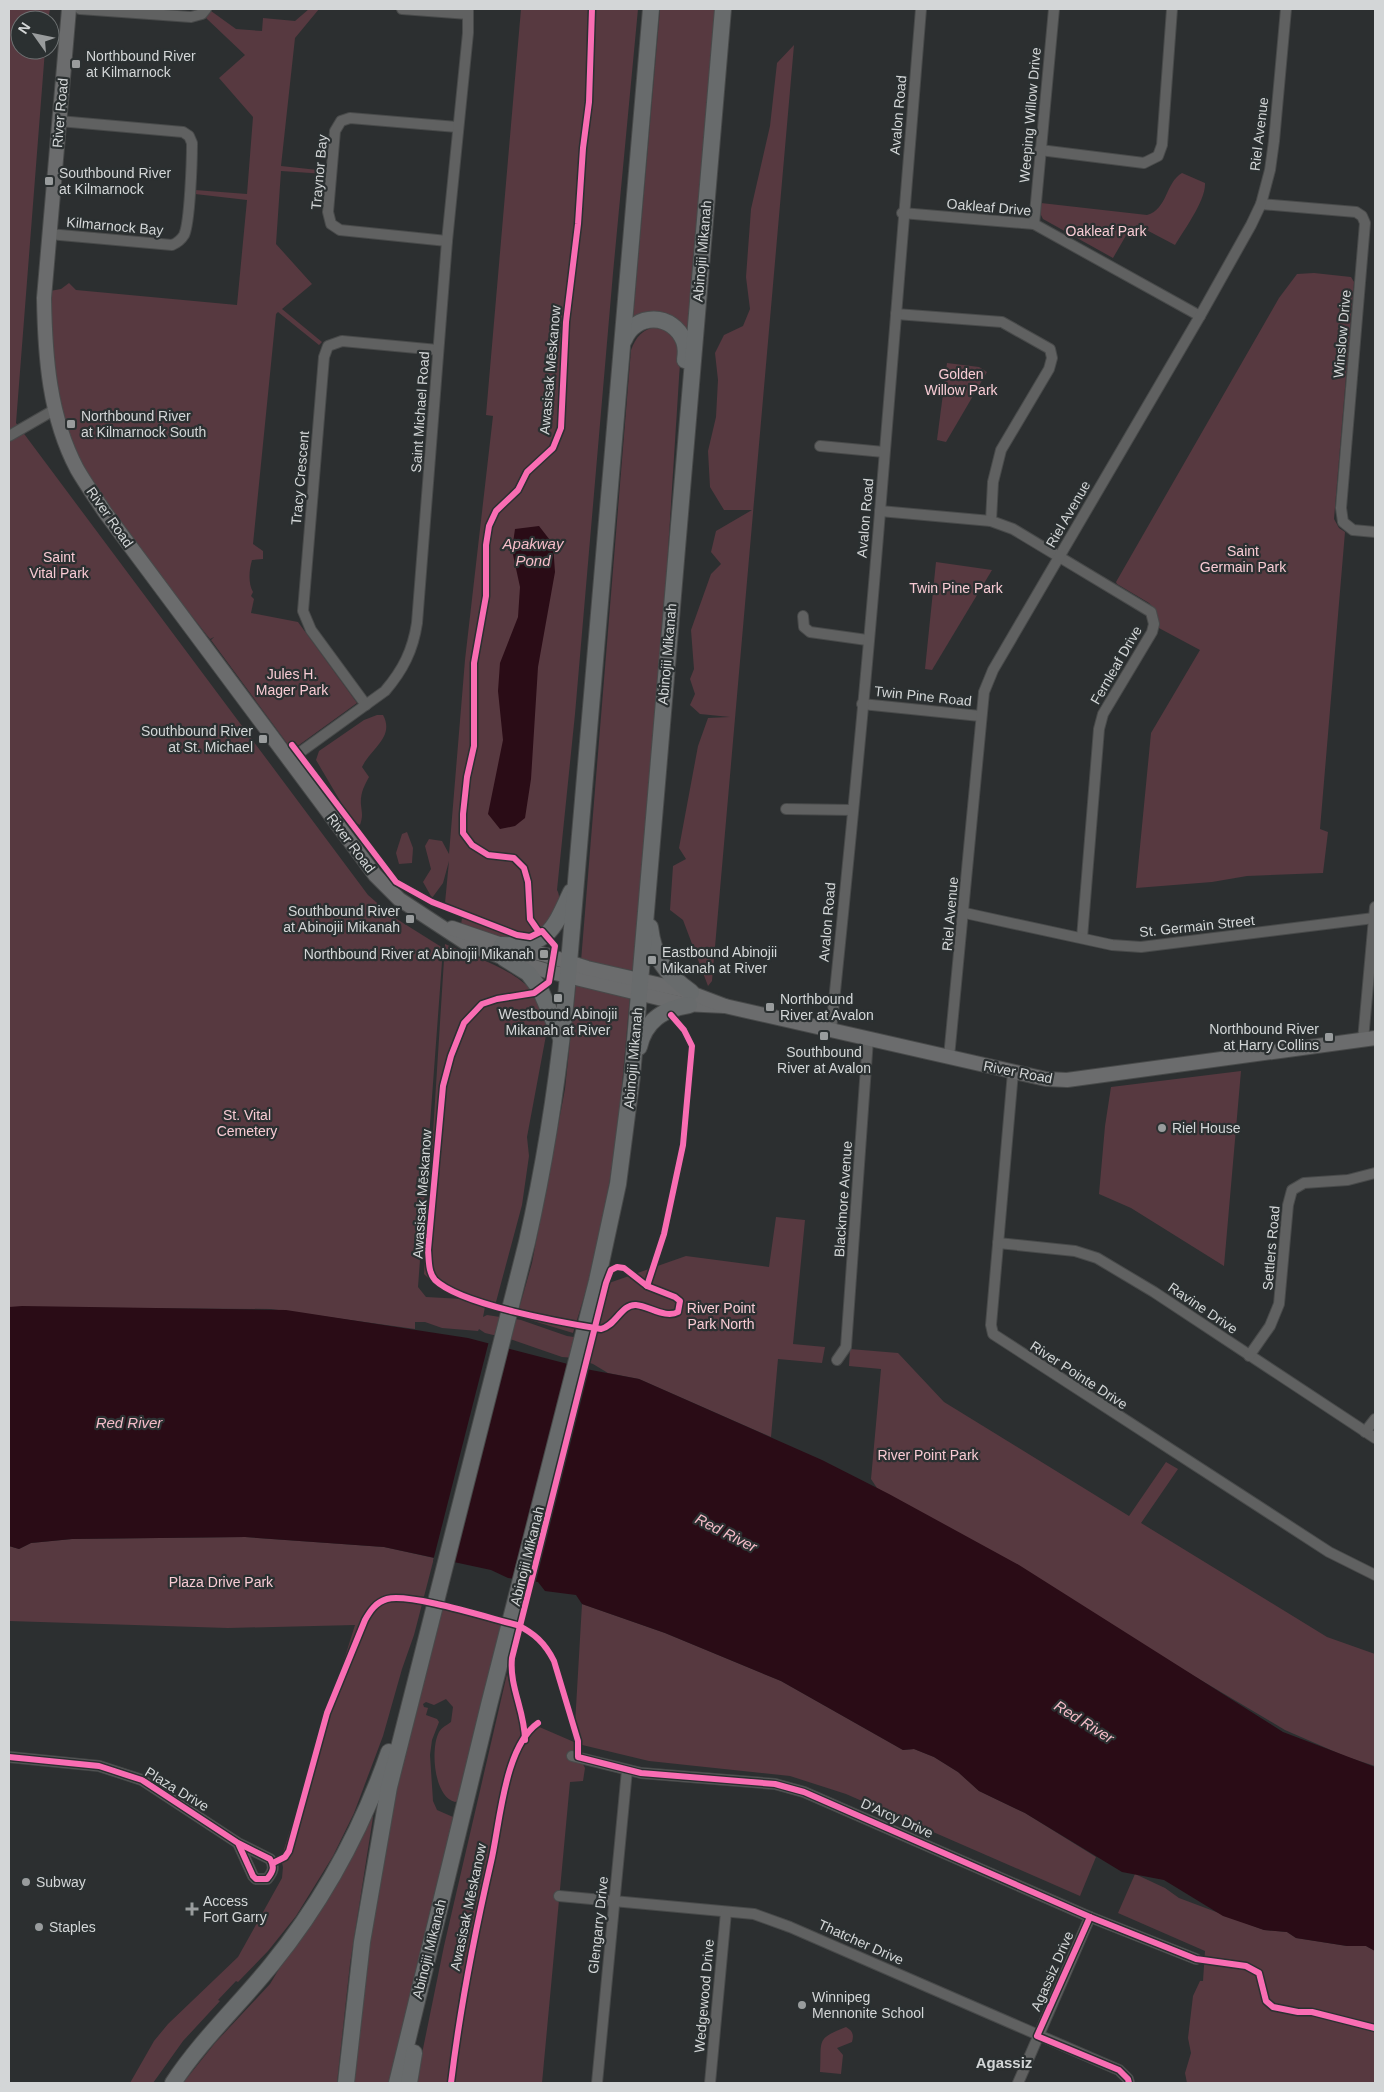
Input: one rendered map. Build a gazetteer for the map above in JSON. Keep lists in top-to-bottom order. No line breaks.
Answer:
{"streets":{"main road":["Abinojii Mikanah"],"street":["River Road","Avalon Road","Weeping Willow Drive","Riel Avenue","Traynor Bay","Oakleaf Drive","Kilmarnock Bay","Winslow Drive","Saint Michael Road","Tracy Crescent","Fernleaf Drive","Twin Pine Road","St. Germain Street","Blackmore Avenue","Settlers Road","Ravine Drive","River Pointe Drive","Plaza Drive","D'Arcy Drive","Glengarry Drive","Thatcher Drive","Agassiz Drive","Wedgewood Drive"],"cycle path":["Awasisak Mēskanow"]},"crossings":[["River Road","Avalon Road"],["River Road","Riel Avenue"],["River Road","Kilmarnock Bay"],["River Road","Abinojii Mikanah"],["River Road","Saint Michael Road"],["River Road","Blackmore Avenue"],["River Road","River Pointe Drive"],["Avalon Road","Oakleaf Drive"],["Avalon Road","Fernleaf Drive"],["Avalon Road","Twin Pine Road"],["Weeping Willow Drive","Oakleaf Drive"],["Riel Avenue","Oakleaf Drive"],["Riel Avenue","Winslow Drive"],["Riel Avenue","Fernleaf Drive"],["Riel Avenue","Twin Pine Road"],["Riel Avenue","St. Germain Street"],["Traynor Bay","Saint Michael Road"],["Saint Michael Road","Tracy Crescent"],["Fernleaf Drive","St. Germain Street"],["Settlers Road","Ravine Drive"],["Ravine Drive","River Pointe Drive"],["D'Arcy Drive","Glengarry Drive"],["D'Arcy Drive","Agassiz Drive"],["Glengarry Drive","Thatcher Drive"],["Thatcher Drive","Agassiz Drive"],["Thatcher Drive","Wedgewood Drive"]],"districts":["Agassiz"],"water":["Apakway Pond","Red River"],"parks":["Oakleaf Park","Golden Willow Park","Saint Germain Park","Saint Vital Park","Twin Pine Park","Jules H. Mager Park","St. Vital Cemetery","River Point Park North","River Point Park","Plaza Drive Park"],"places":{"transit":["Northbound River at Kilmarnock","Southbound River at Kilmarnock","Northbound River at Kilmarnock South","Southbound River at St. Michael","Southbound River at Abinojii Mikanah","Northbound River at Abinojii Mikanah","Eastbound Abinojii Mikanah at River","Westbound Abinojii Mikanah at River","Northbound River at Avalon","Southbound River at Avalon","Northbound River at Harry Collins"],"other":["Riel House","Subway","Staples","Winnipeg Mennonite School"],"health":["Access Fort Garry"]},"north":"top left"}
